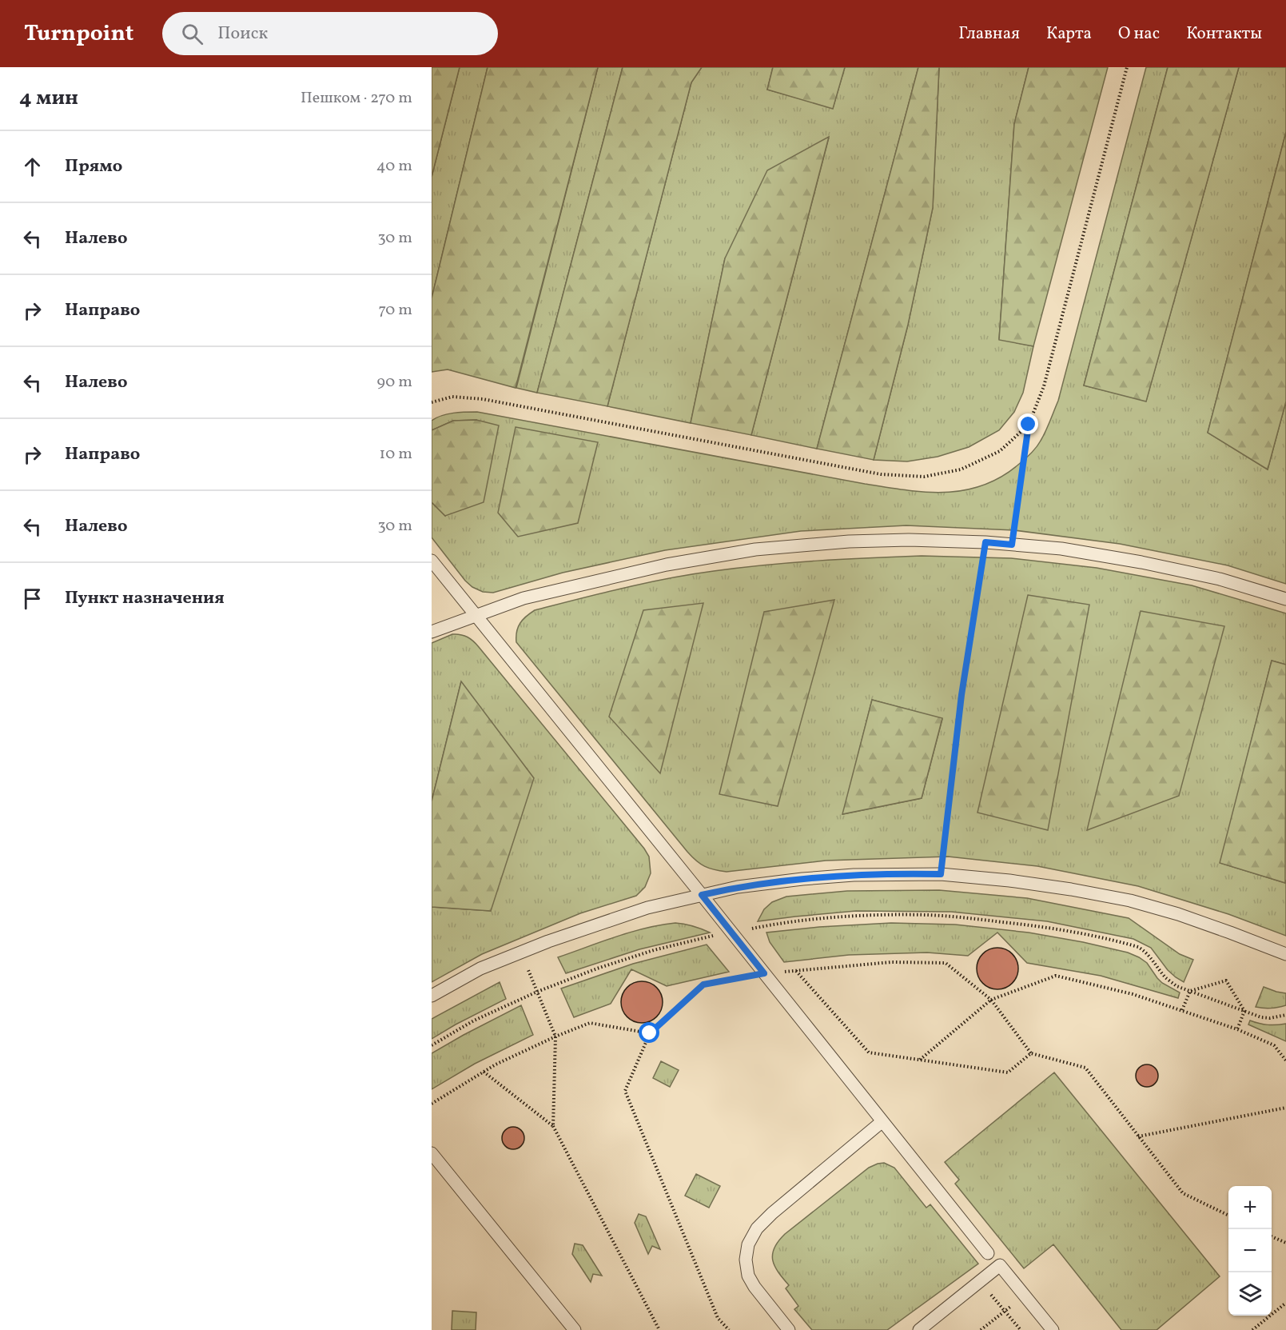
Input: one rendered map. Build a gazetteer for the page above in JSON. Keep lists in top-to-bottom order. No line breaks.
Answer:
{"page":{"header":"Turnpoint","search":"Поиск","nav":["Главная","Карта","О нас","Контакты"],"heading":["4 мин","Пешком · 270 m"],"list":[["Прямо","40 m"],["Налево","30 m"],["Направо","70 m"],["Налево","90 m"],["Направо","10 m"],["Налево","30 m"],"Пункт назначения"],"map_buttons":["+","−"]}}
